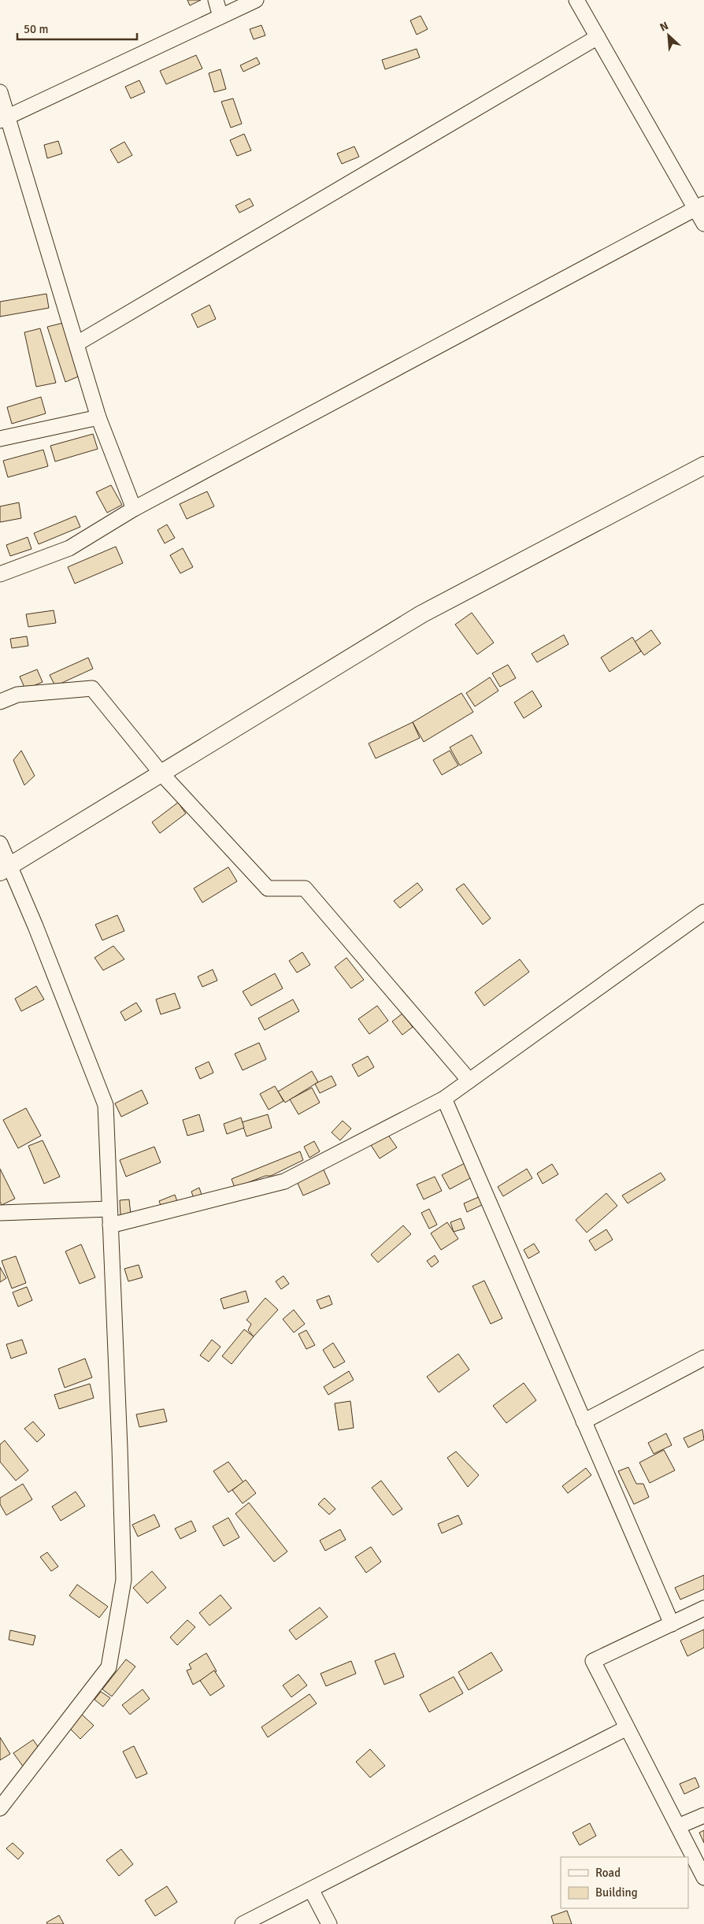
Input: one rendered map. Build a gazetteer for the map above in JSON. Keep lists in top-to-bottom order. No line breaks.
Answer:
{"legend":["Road","Building"],"scale_bar":"50 m","north":"top left"}
